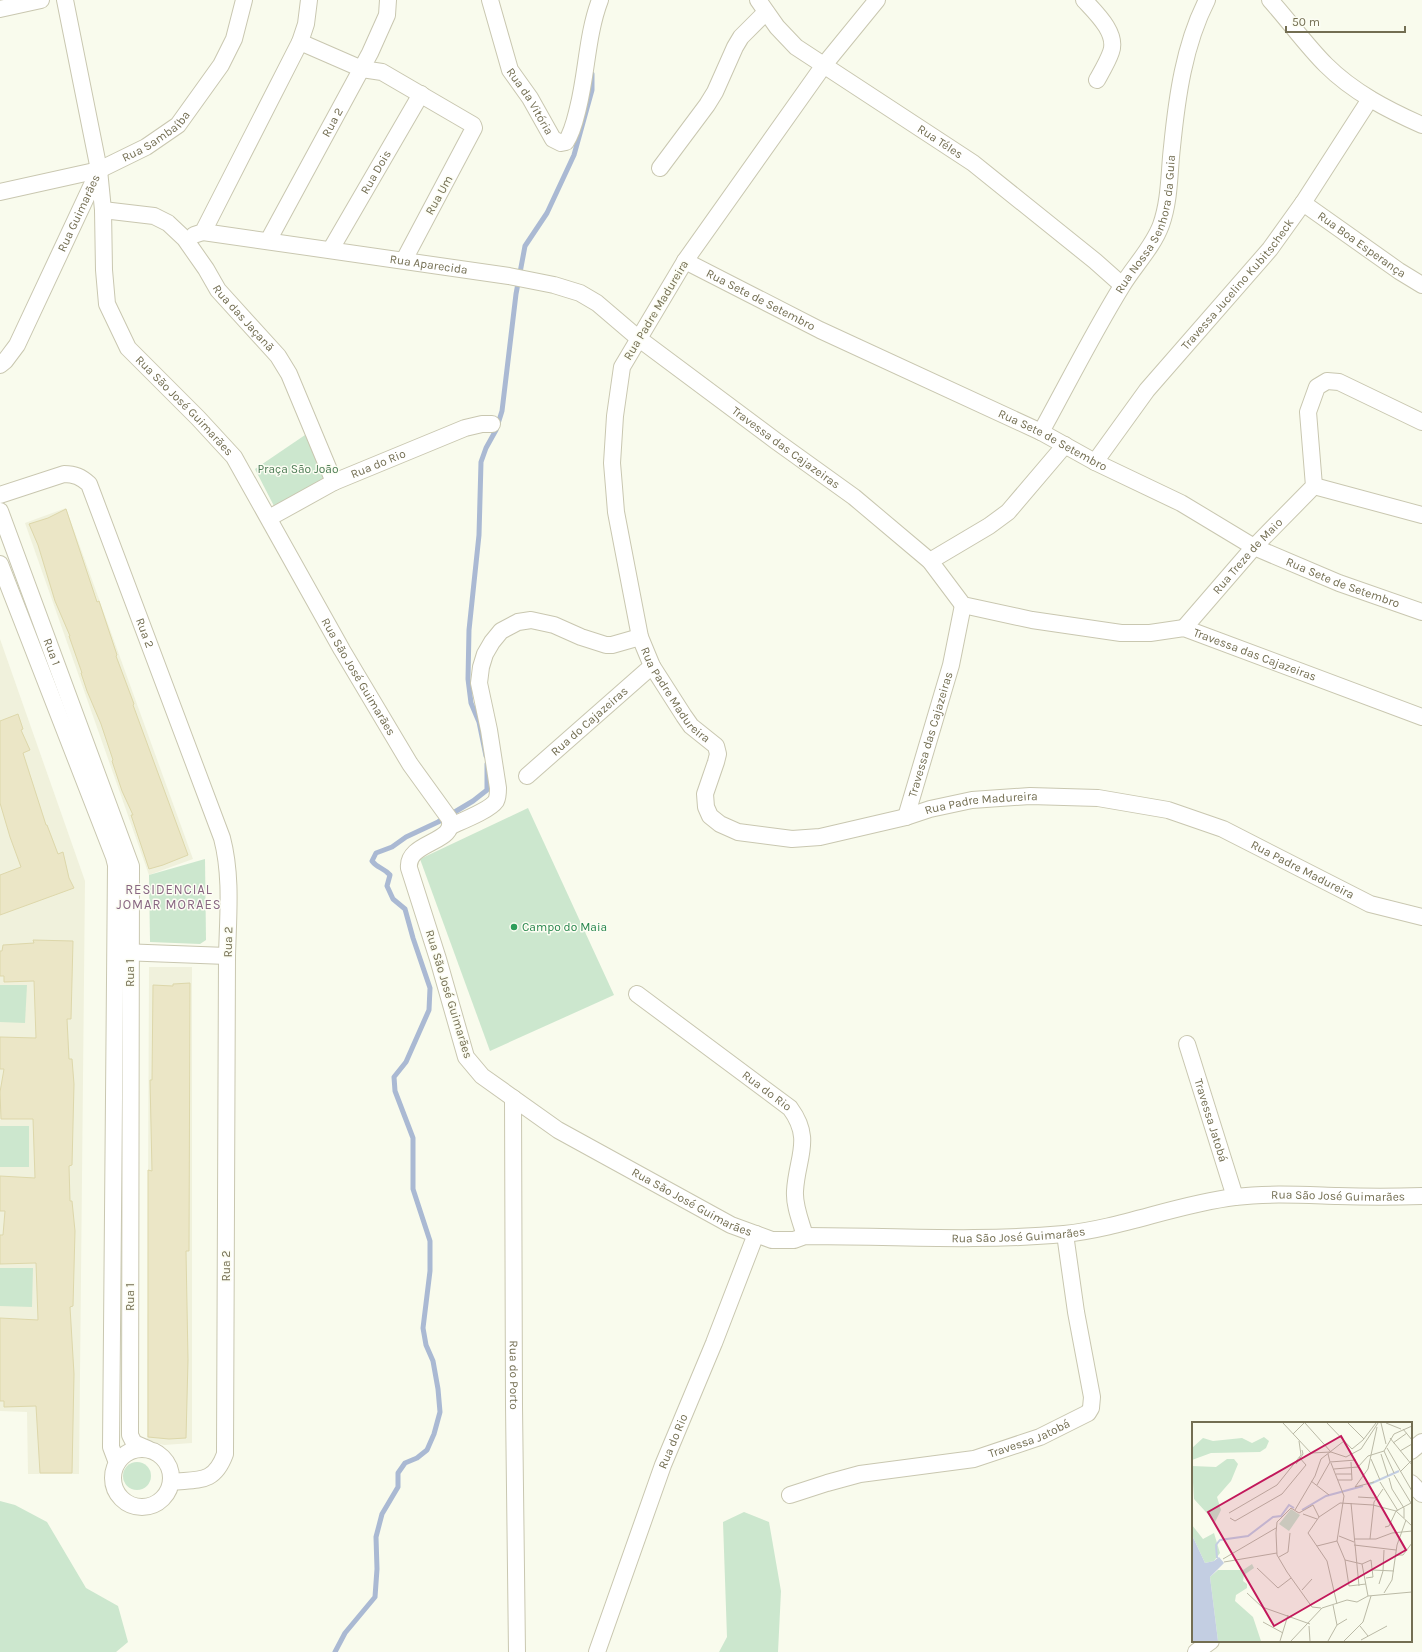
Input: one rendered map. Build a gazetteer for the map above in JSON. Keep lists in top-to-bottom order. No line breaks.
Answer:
{"streets":{"street":["Rua da Vitória","Rua 2","Rua Sambaíba","Rua Téles","Rua Dois","Rua Um","Rua Guimarães","Rua Nossa Senhora da Guia","Rua Boa Esperança","Rua Aparecida","Travessa Jucelino Kubitscheck","Rua Sete de Setembro","Rua Padre Madureira","Rua das Jaçanã","Rua São José Guimarães","Travessa das Cajazeiras","Rua do Rio","Rua Treze de Maio","Rua 1","Rua do Cajazeiras","Travessa Jatobá","Rua do Porto"]},"crossings":[["Rua 2","Rua Aparecida"],["Rua 2","Rua 1"],["Rua Sambaíba","Rua Guimarães"],["Rua Sambaíba","Rua São José Guimarães"],["Rua Téles","Rua Nossa Senhora da Guia"],["Rua Téles","Rua Padre Madureira"],["Rua Dois","Rua Um"],["Rua Dois","Rua Aparecida"],["Rua Um","Rua Aparecida"],["Rua Guimarães","Rua São José Guimarães"],["Rua Nossa Senhora da Guia","Rua Sete de Setembro"],["Rua Boa Esperança","Travessa Jucelino Kubitscheck"],["Rua Aparecida","Rua Padre Madureira"],["Rua Aparecida","Travessa das Cajazeiras"],["Travessa Jucelino Kubitscheck","Rua Sete de Setembro"],["Rua Sete de Setembro","Rua Padre Madureira"],["Rua Sete de Setembro","Rua Treze de Maio"],["Rua Padre Madureira","Travessa das Cajazeiras"],["Rua Padre Madureira","Rua do Cajazeiras"],["Rua das Jaçanã","Rua São José Guimarães"],["Rua das Jaçanã","Rua do Rio"],["Rua São José Guimarães","Rua do Rio"],["Rua São José Guimarães","Travessa Jatobá"],["Rua São José Guimarães","Rua do Porto"],["Travessa das Cajazeiras","Rua Treze de Maio"]],"districts":["RESIDENCIAL JOMAR MORAES"],"parks":["Praça São João"],"places":["Campo do Maia"],"scale_bar":"50 m"}
